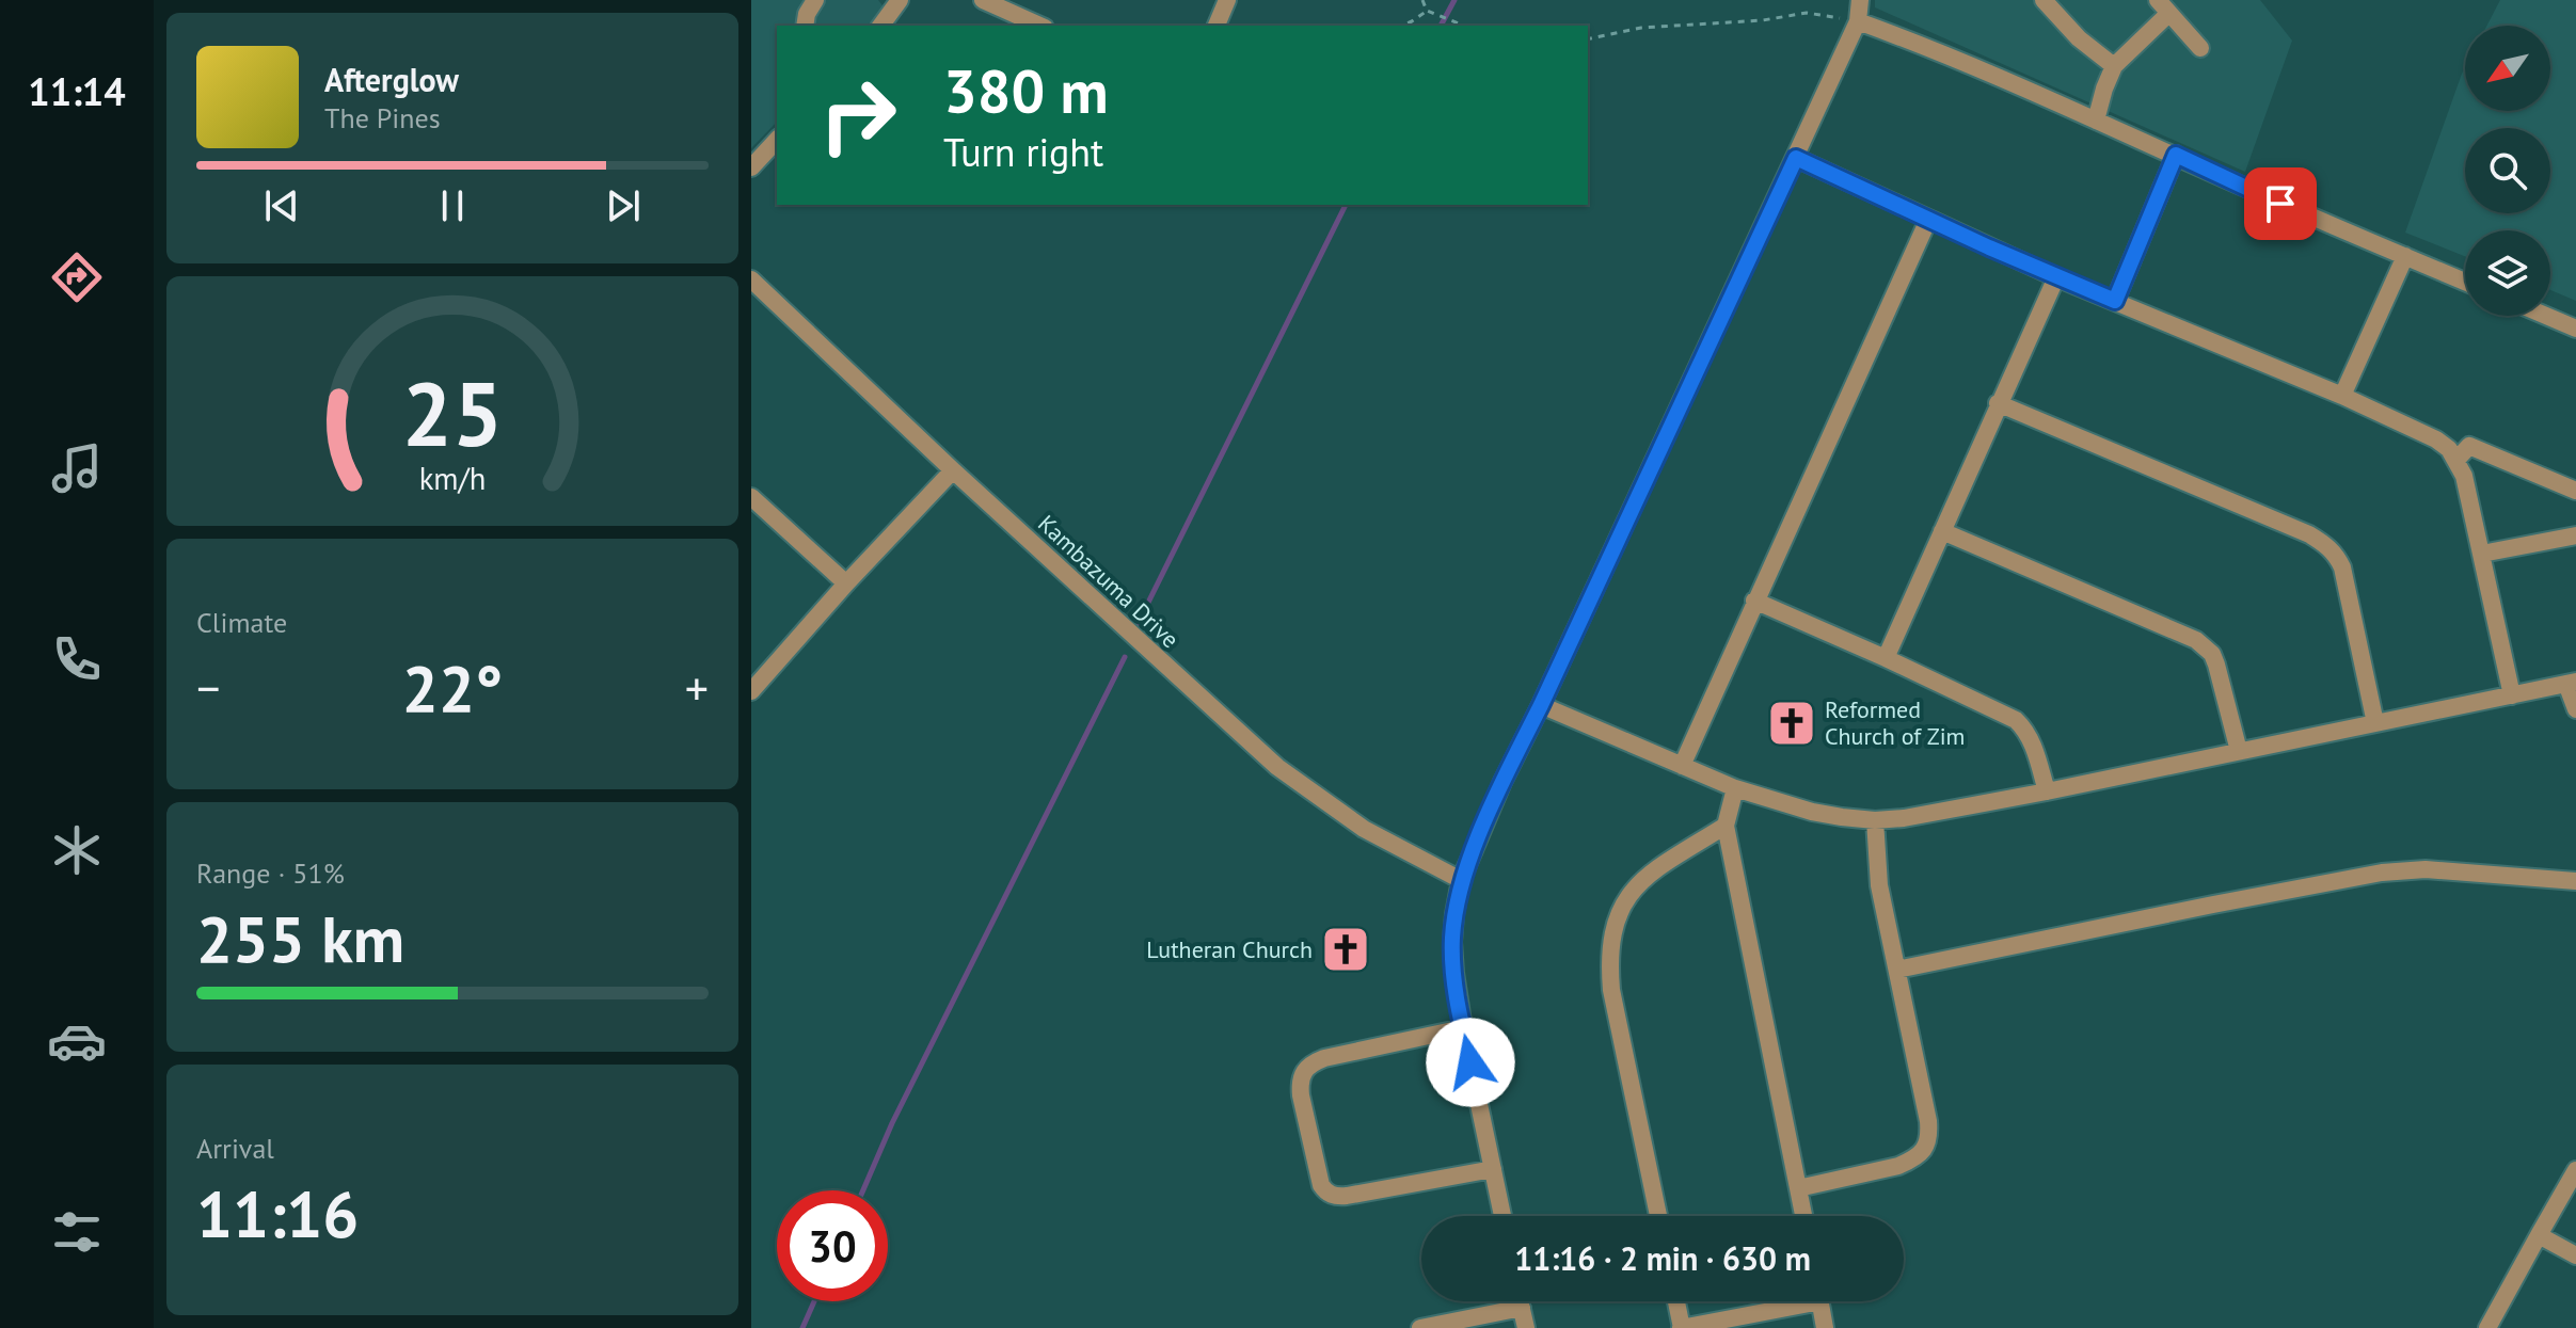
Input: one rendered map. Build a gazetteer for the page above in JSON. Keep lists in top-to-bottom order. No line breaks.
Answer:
{"streets":{"street":["Kambazuma Drive"]},"places":{"church":["Reformed Church of Zim","Lutheran Church"]},"north":"bottom left","page":{"tabs":"11:14","turn":["380 m","Turn right"],"song":["Afterglow","The Pines"],"tile":["Climate",["Range · 51%","255 km"],["Arrival","11:16"]],"heat":["−","22°","+"],"limit":"30","trip":"11:16 · 2 min · 630 m","gauge":["25","km/h"]}}
